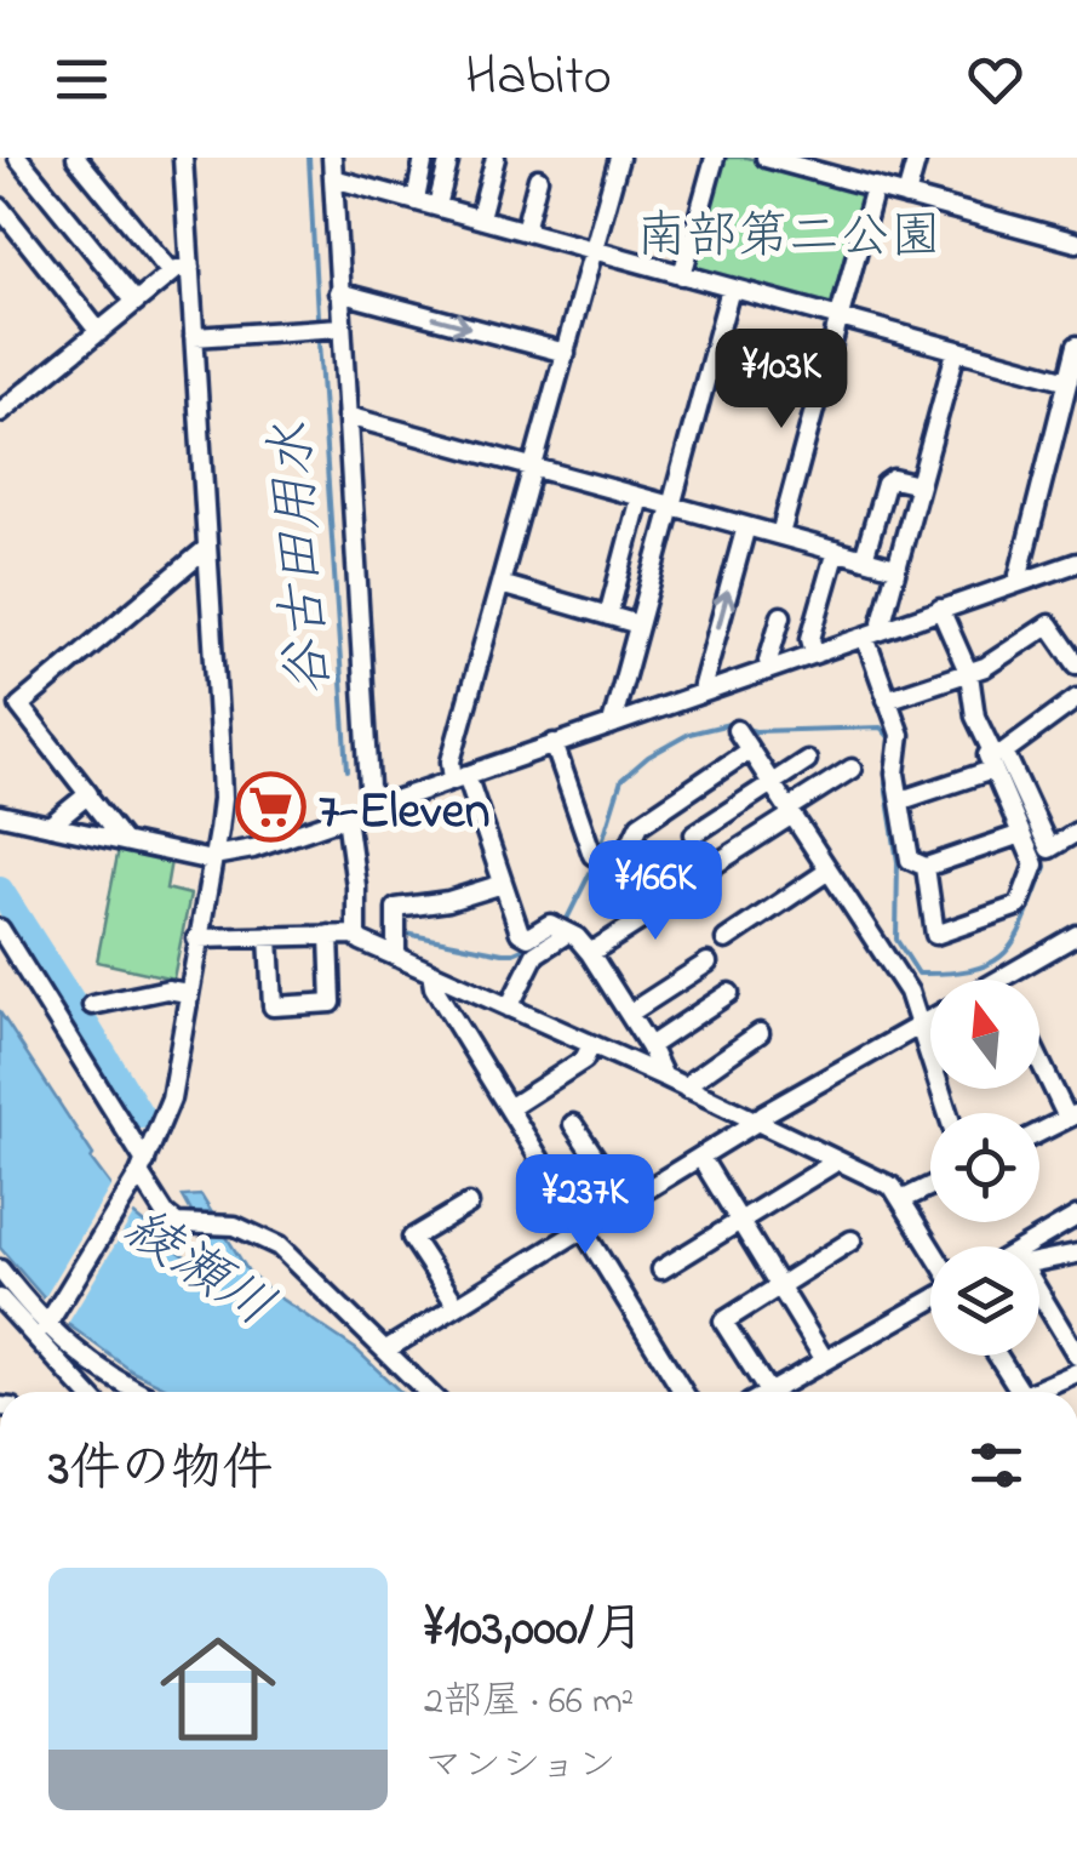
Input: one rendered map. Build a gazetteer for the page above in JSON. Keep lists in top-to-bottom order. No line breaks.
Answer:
{"water":["谷古田用水","綾瀬川"],"parks":["南部第二公園"],"places":{"supermarket":["7-Eleven"]},"north":"top","page":{"header":"Habito","price":["¥103K","¥166K","¥237K"],"heading":"3件の物件","list":[{"name":"¥103,000/月","note":"2部屋 · 66 m² · マンション"}]}}
